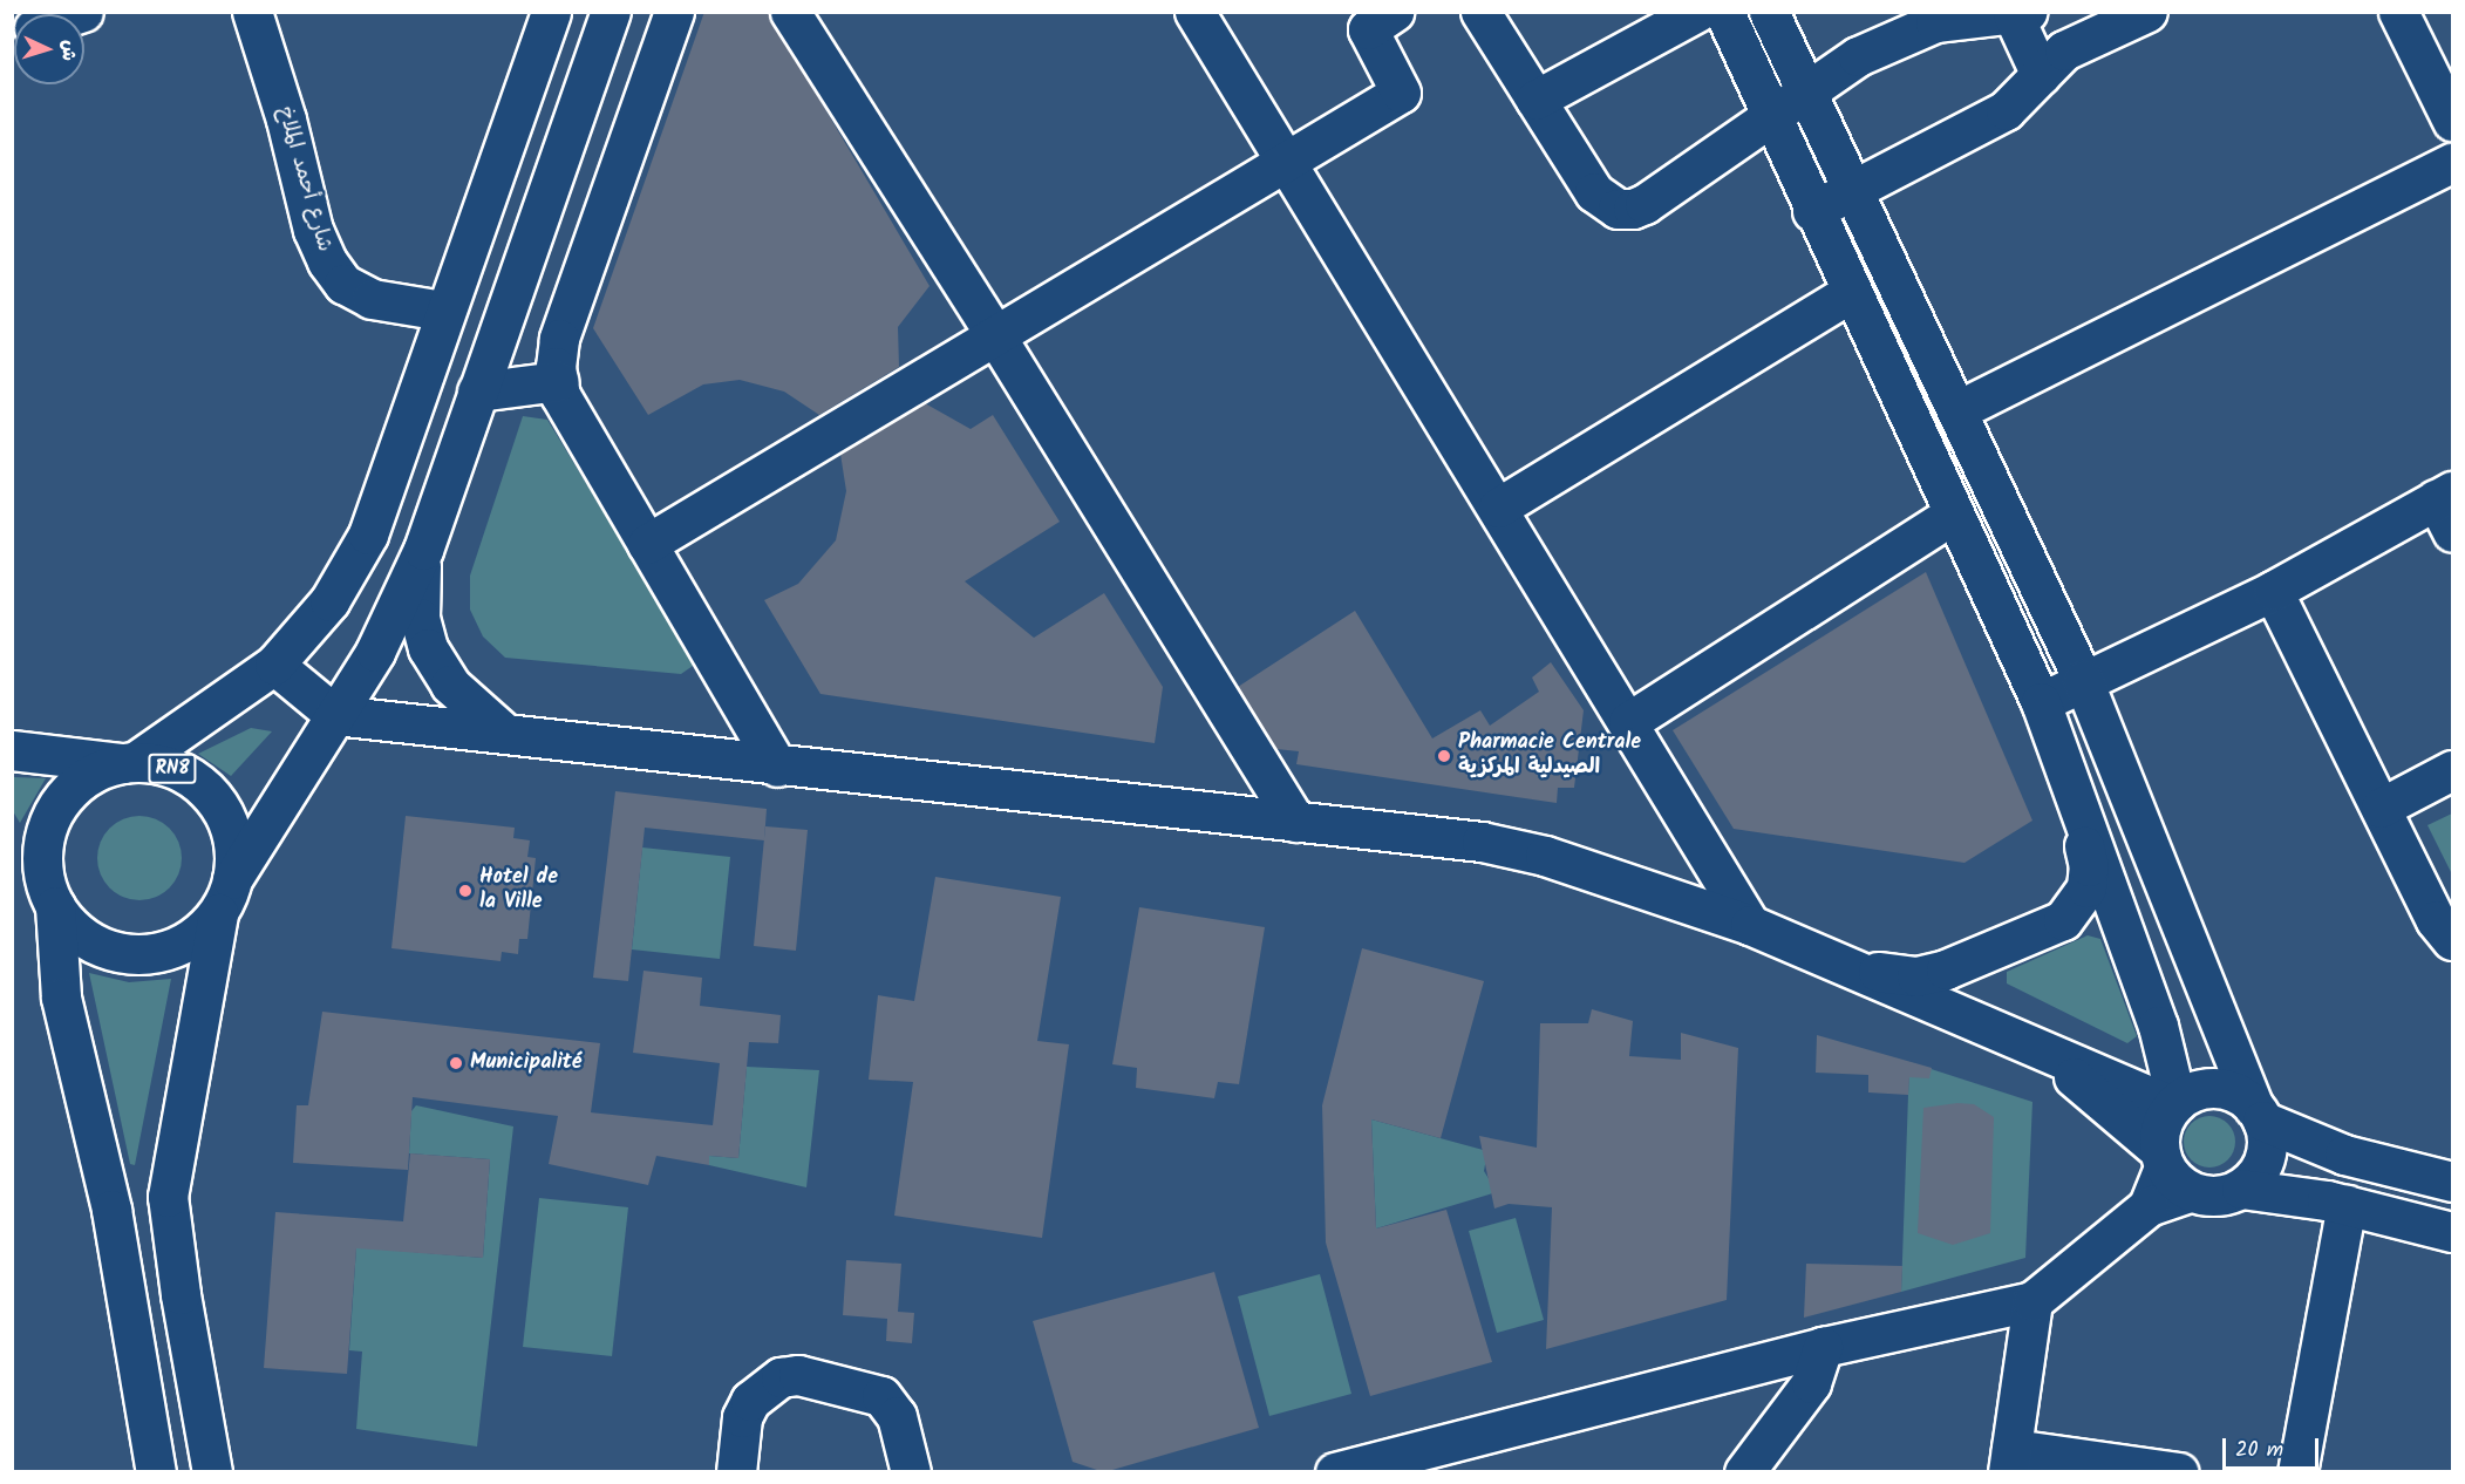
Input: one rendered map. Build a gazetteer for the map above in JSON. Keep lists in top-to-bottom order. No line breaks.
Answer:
{"streets":{"street":["شارع أحمد الملاخ","RN8"]},"places":["Pharmacie Centrale الصيدلية المركزية","Hotel de la Ville","Municipalité"],"scale_bar":"20 m","north":"right"}
